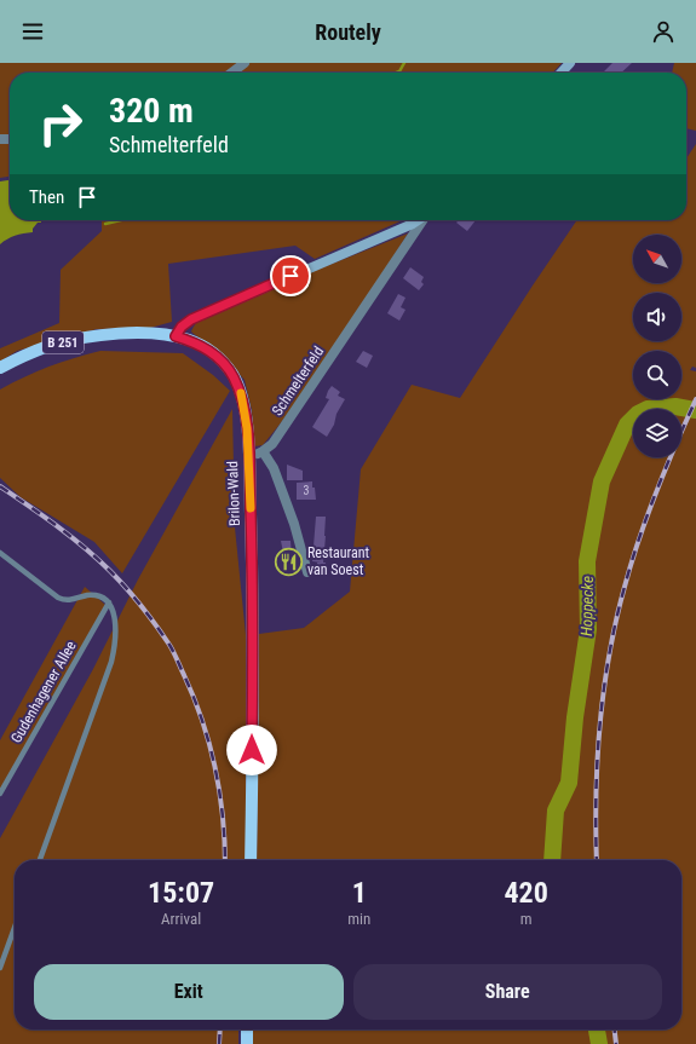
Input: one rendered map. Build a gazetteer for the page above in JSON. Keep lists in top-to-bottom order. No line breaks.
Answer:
{"streets":{"main road":["B 251","Schmelterfeld","Brilon-Wald"],"lane":["Gudenhagener Allee"]},"crossings":[["Schmelterfeld","Brilon-Wald"]],"water":["Hoppecke"],"places":{"restaurant":["Restaurant van Soest"]},"house_numbers":["3"],"north":"top left","page":{"header":"Routely","turn":["320 m","Schmelterfeld"],"then":"Then","eta":["15:07","Arrival","1","min","420","m"],"buttons":["Exit","Share"]}}
